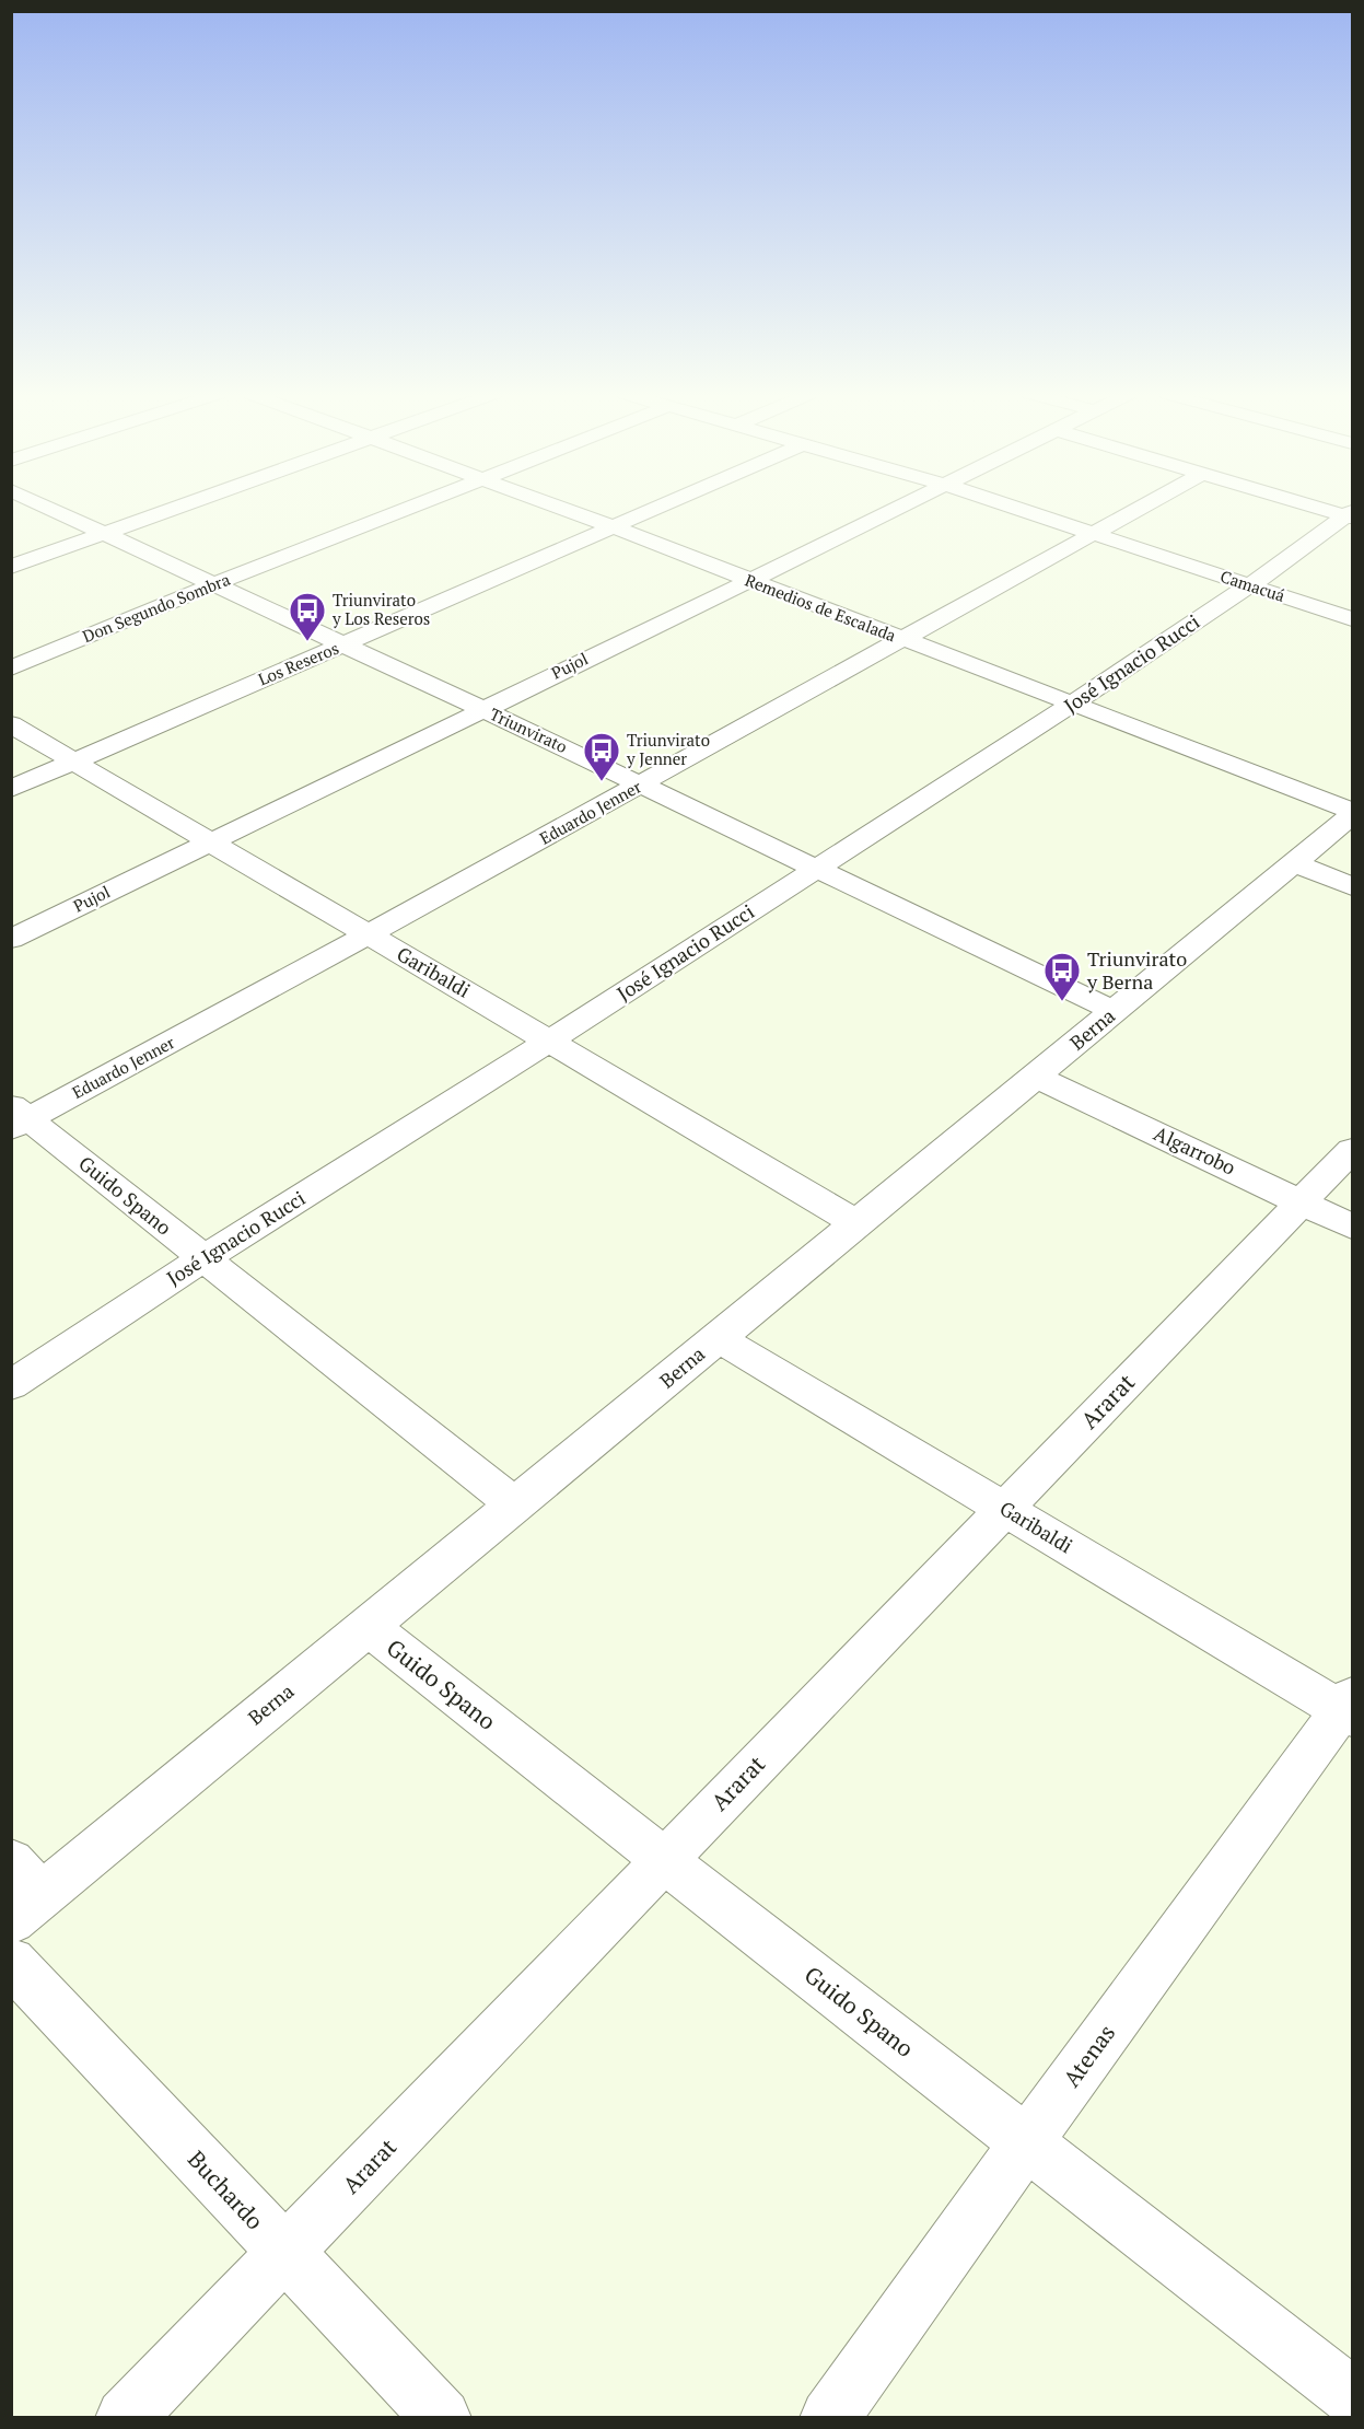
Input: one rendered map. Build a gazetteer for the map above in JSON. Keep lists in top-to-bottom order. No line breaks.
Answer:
{"streets":{"street":["Camacuá","Don Segundo Sombra","Remedios de Escalada","Los Reseros","José Ignacio Rucci","Pujol","Triunvirato","Eduardo Jenner","Garibaldi","Berna","Algarrobo","Guido Spano","Ararat","Atenas","Buchardo"]},"crossings":[["Camacuá","José Ignacio Rucci"],["Camacuá","Eduardo Jenner"],["Don Segundo Sombra","Triunvirato"],["Remedios de Escalada","Los Reseros"],["Remedios de Escalada","José Ignacio Rucci"],["Remedios de Escalada","Pujol"],["Remedios de Escalada","Eduardo Jenner"],["Remedios de Escalada","Berna"],["Los Reseros","Triunvirato"],["Los Reseros","Garibaldi"],["José Ignacio Rucci","Triunvirato"],["José Ignacio Rucci","Garibaldi"],["José Ignacio Rucci","Guido Spano"],["Pujol","Triunvirato"],["Pujol","Garibaldi"],["Triunvirato","Eduardo Jenner"],["Triunvirato","Berna"],["Eduardo Jenner","Garibaldi"],["Eduardo Jenner","Guido Spano"],["Garibaldi","Berna"],["Garibaldi","Ararat"],["Garibaldi","Atenas"],["Berna","Algarrobo"],["Berna","Guido Spano"],["Algarrobo","Ararat"],["Guido Spano","Ararat"],["Guido Spano","Atenas"],["Ararat","Buchardo"]],"places":{"bus stop":["Triunvirato y Los Reseros","Triunvirato y Jenner","Triunvirato y Berna"]}}
